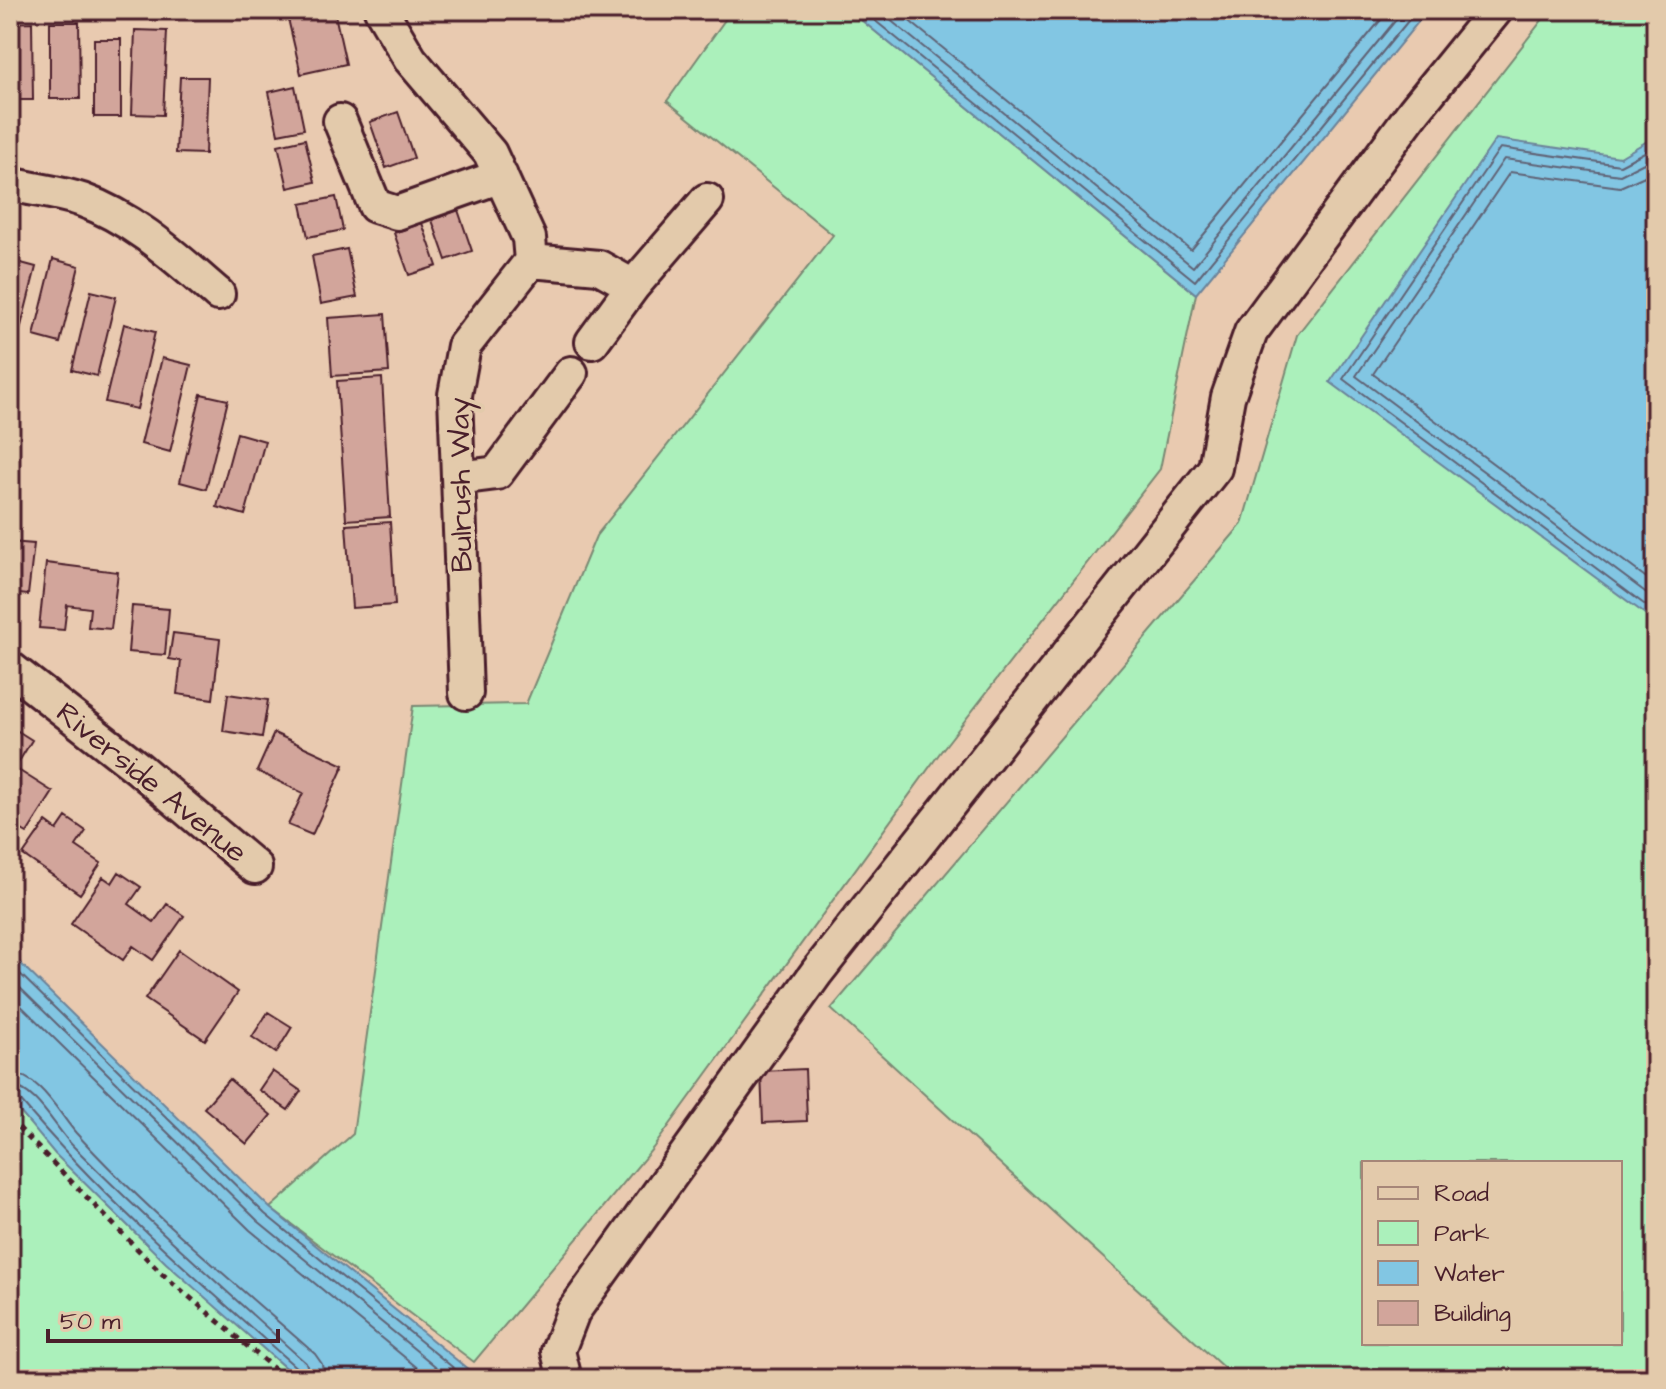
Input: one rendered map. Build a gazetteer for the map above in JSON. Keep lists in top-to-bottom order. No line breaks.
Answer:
{"streets":{"street":["Bulrush Way","Riverside Avenue"]},"legend":["Road","Park","Water","Building"],"scale_bar":"50 m"}
